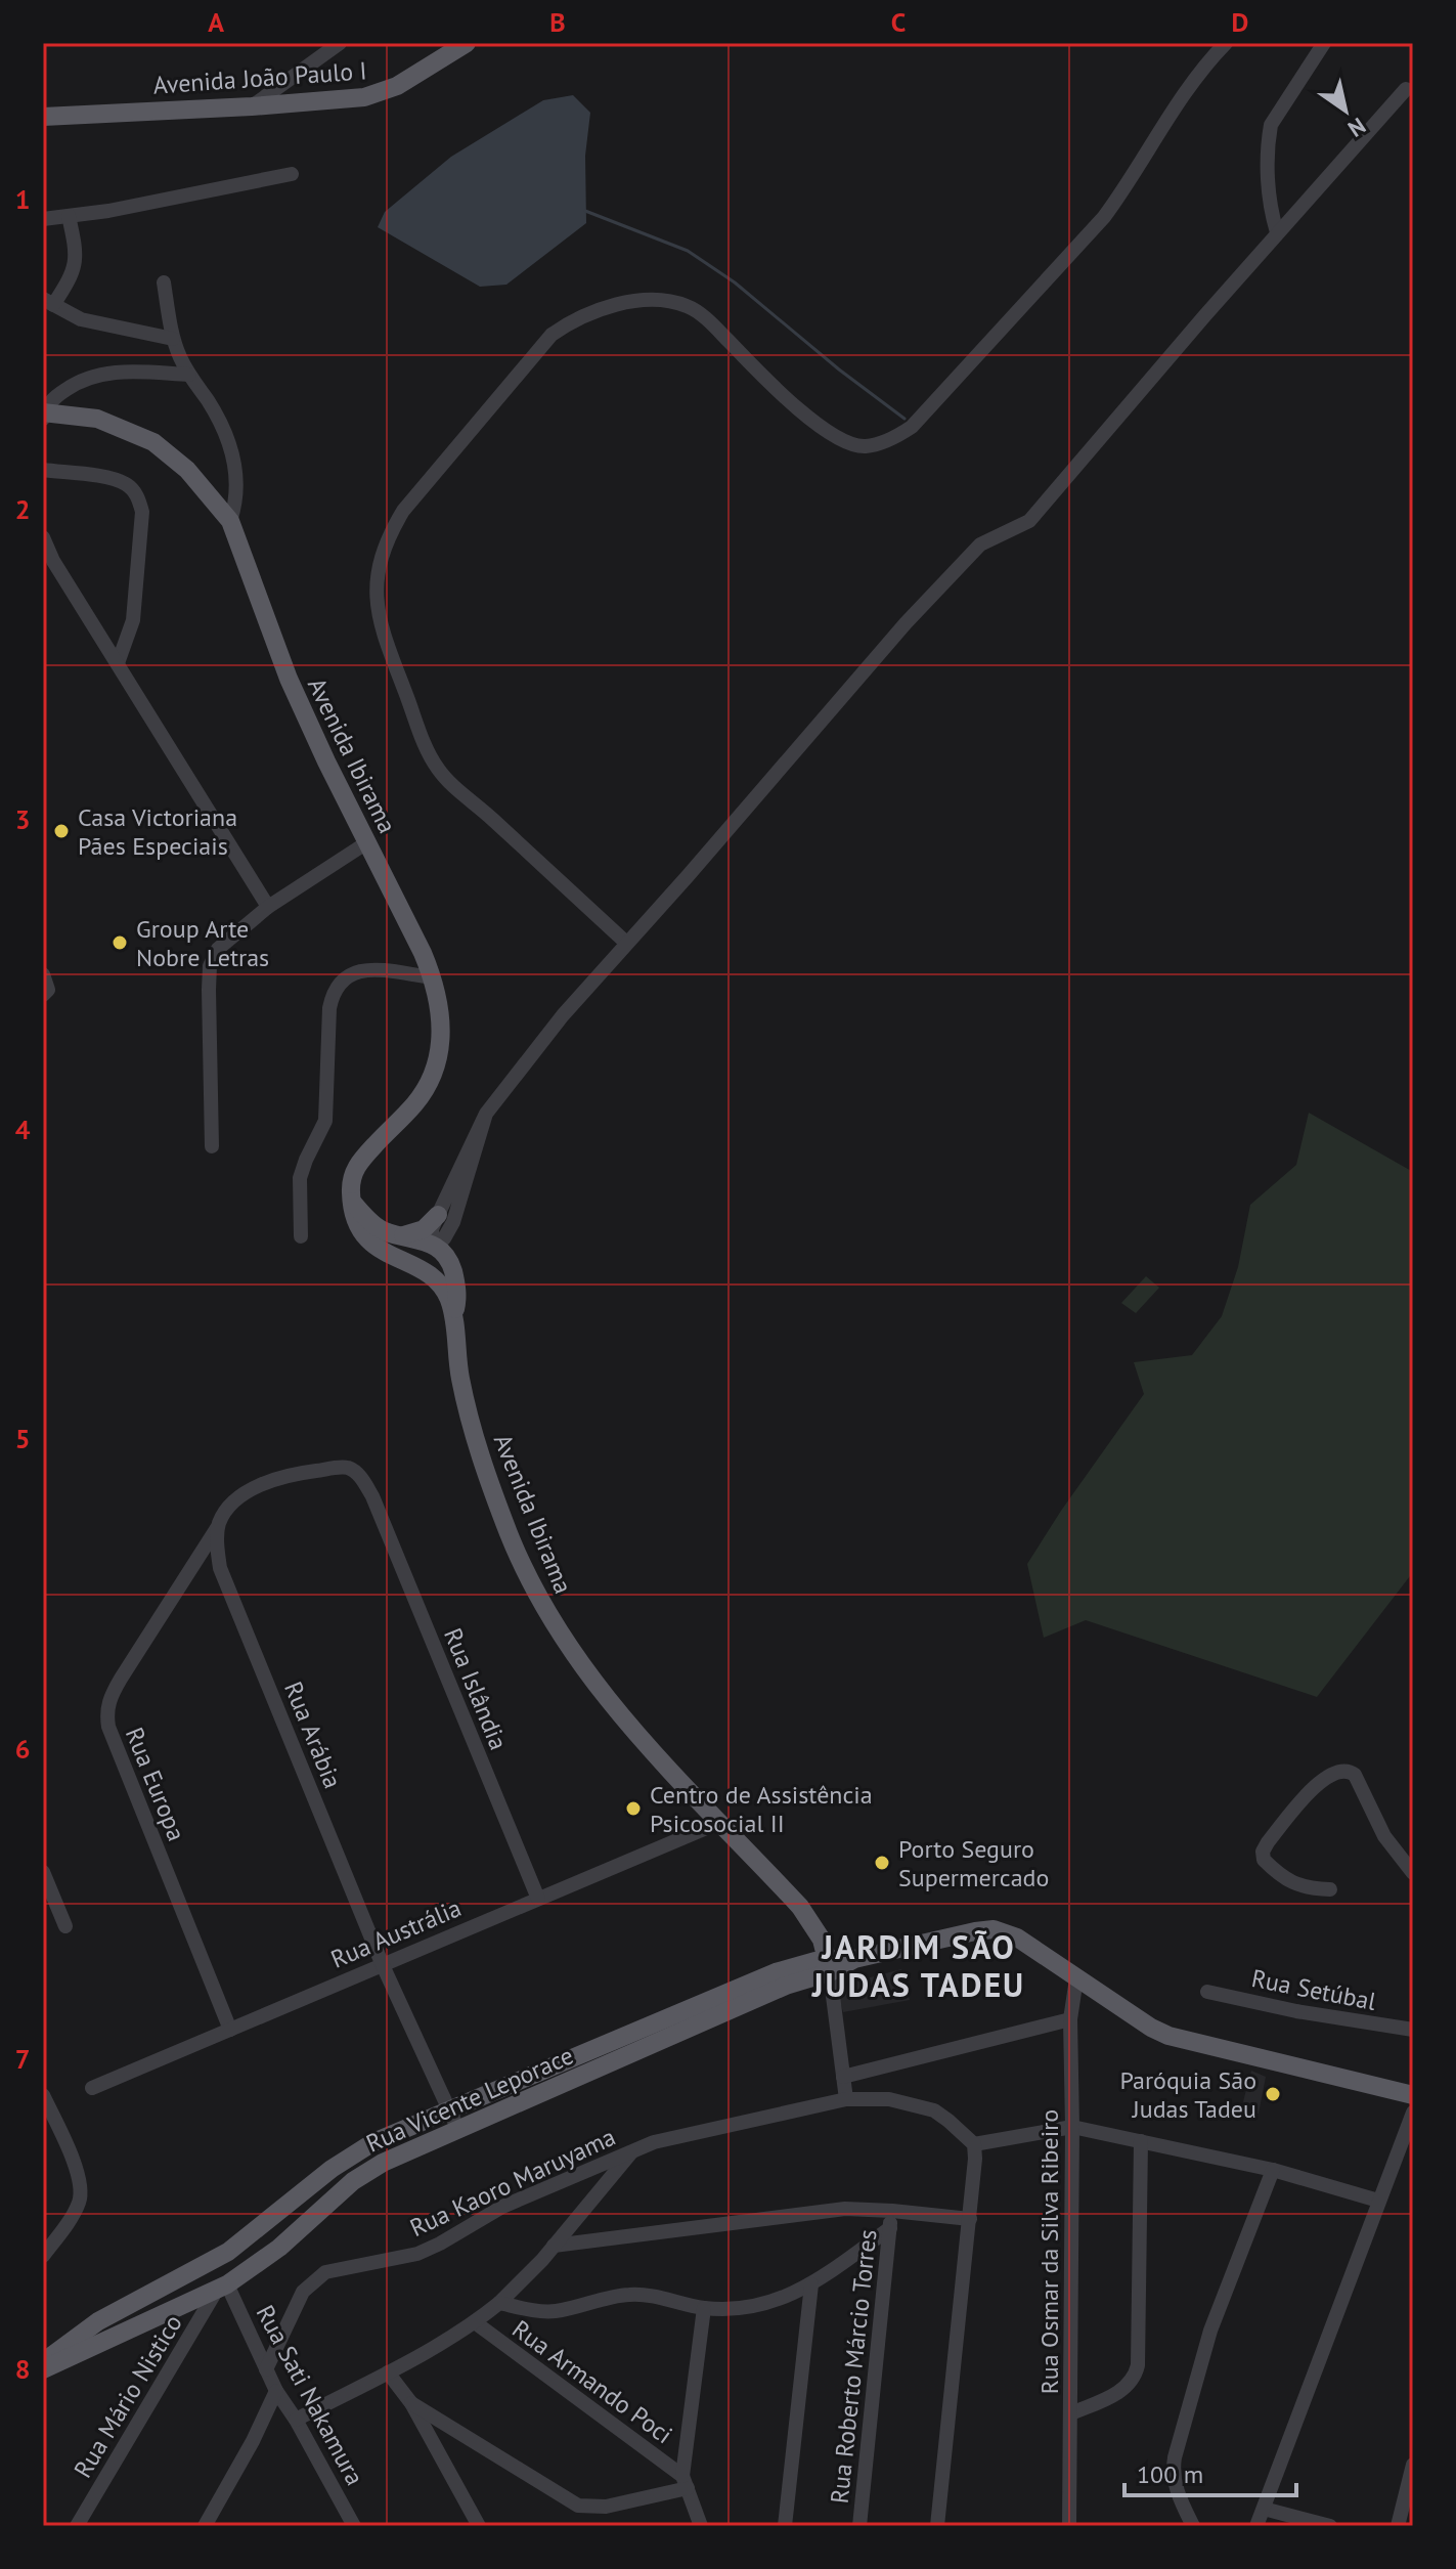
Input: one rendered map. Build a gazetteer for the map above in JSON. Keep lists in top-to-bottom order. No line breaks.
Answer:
{"streets":{"main road":["Avenida João Paulo I","Avenida Ibirama","Rua Vicente Leporace"],"street":["Rua Islândia","Rua Arábia","Rua Europa","Rua Austrália","Rua Setúbal","Rua Kaoro Maruyama","Rua Osmar da Silva Ribeiro","Rua Roberto Márcio Torres","Rua Armando Poci","Rua Sati Nakamura","Rua Mário Nistico"]},"crossings":[["Avenida Ibirama","Rua Austrália"],["Avenida Ibirama","Rua Vicente Leporace"],["Rua Islândia","Rua Arábia"],["Rua Islândia","Rua Europa"],["Rua Islândia","Rua Austrália"],["Rua Arábia","Rua Europa"],["Rua Arábia","Rua Austrália"],["Rua Arábia","Rua Vicente Leporace"],["Rua Europa","Rua Austrália"],["Rua Vicente Leporace","Rua Osmar da Silva Ribeiro"],["Rua Vicente Leporace","Rua Sati Nakamura"],["Rua Vicente Leporace","Rua Mário Nistico"],["Rua Kaoro Maruyama","Rua Sati Nakamura"],["Rua Sati Nakamura","Rua Mário Nistico"]],"districts":["JARDIM SÃO JUDAS TADEU"],"places":["Casa Victoriana Pães Especiais","Group Arte Nobre Letras","Centro de Assistência Psicosocial II","Porto Seguro Supermercado","Paróquia São Judas Tadeu"],"scale_bar":"100 m","north":"bottom right","grid":{"columns":["A","B","C","D"],"rows":["1","2","3","4","5","6","7","8"]}}
